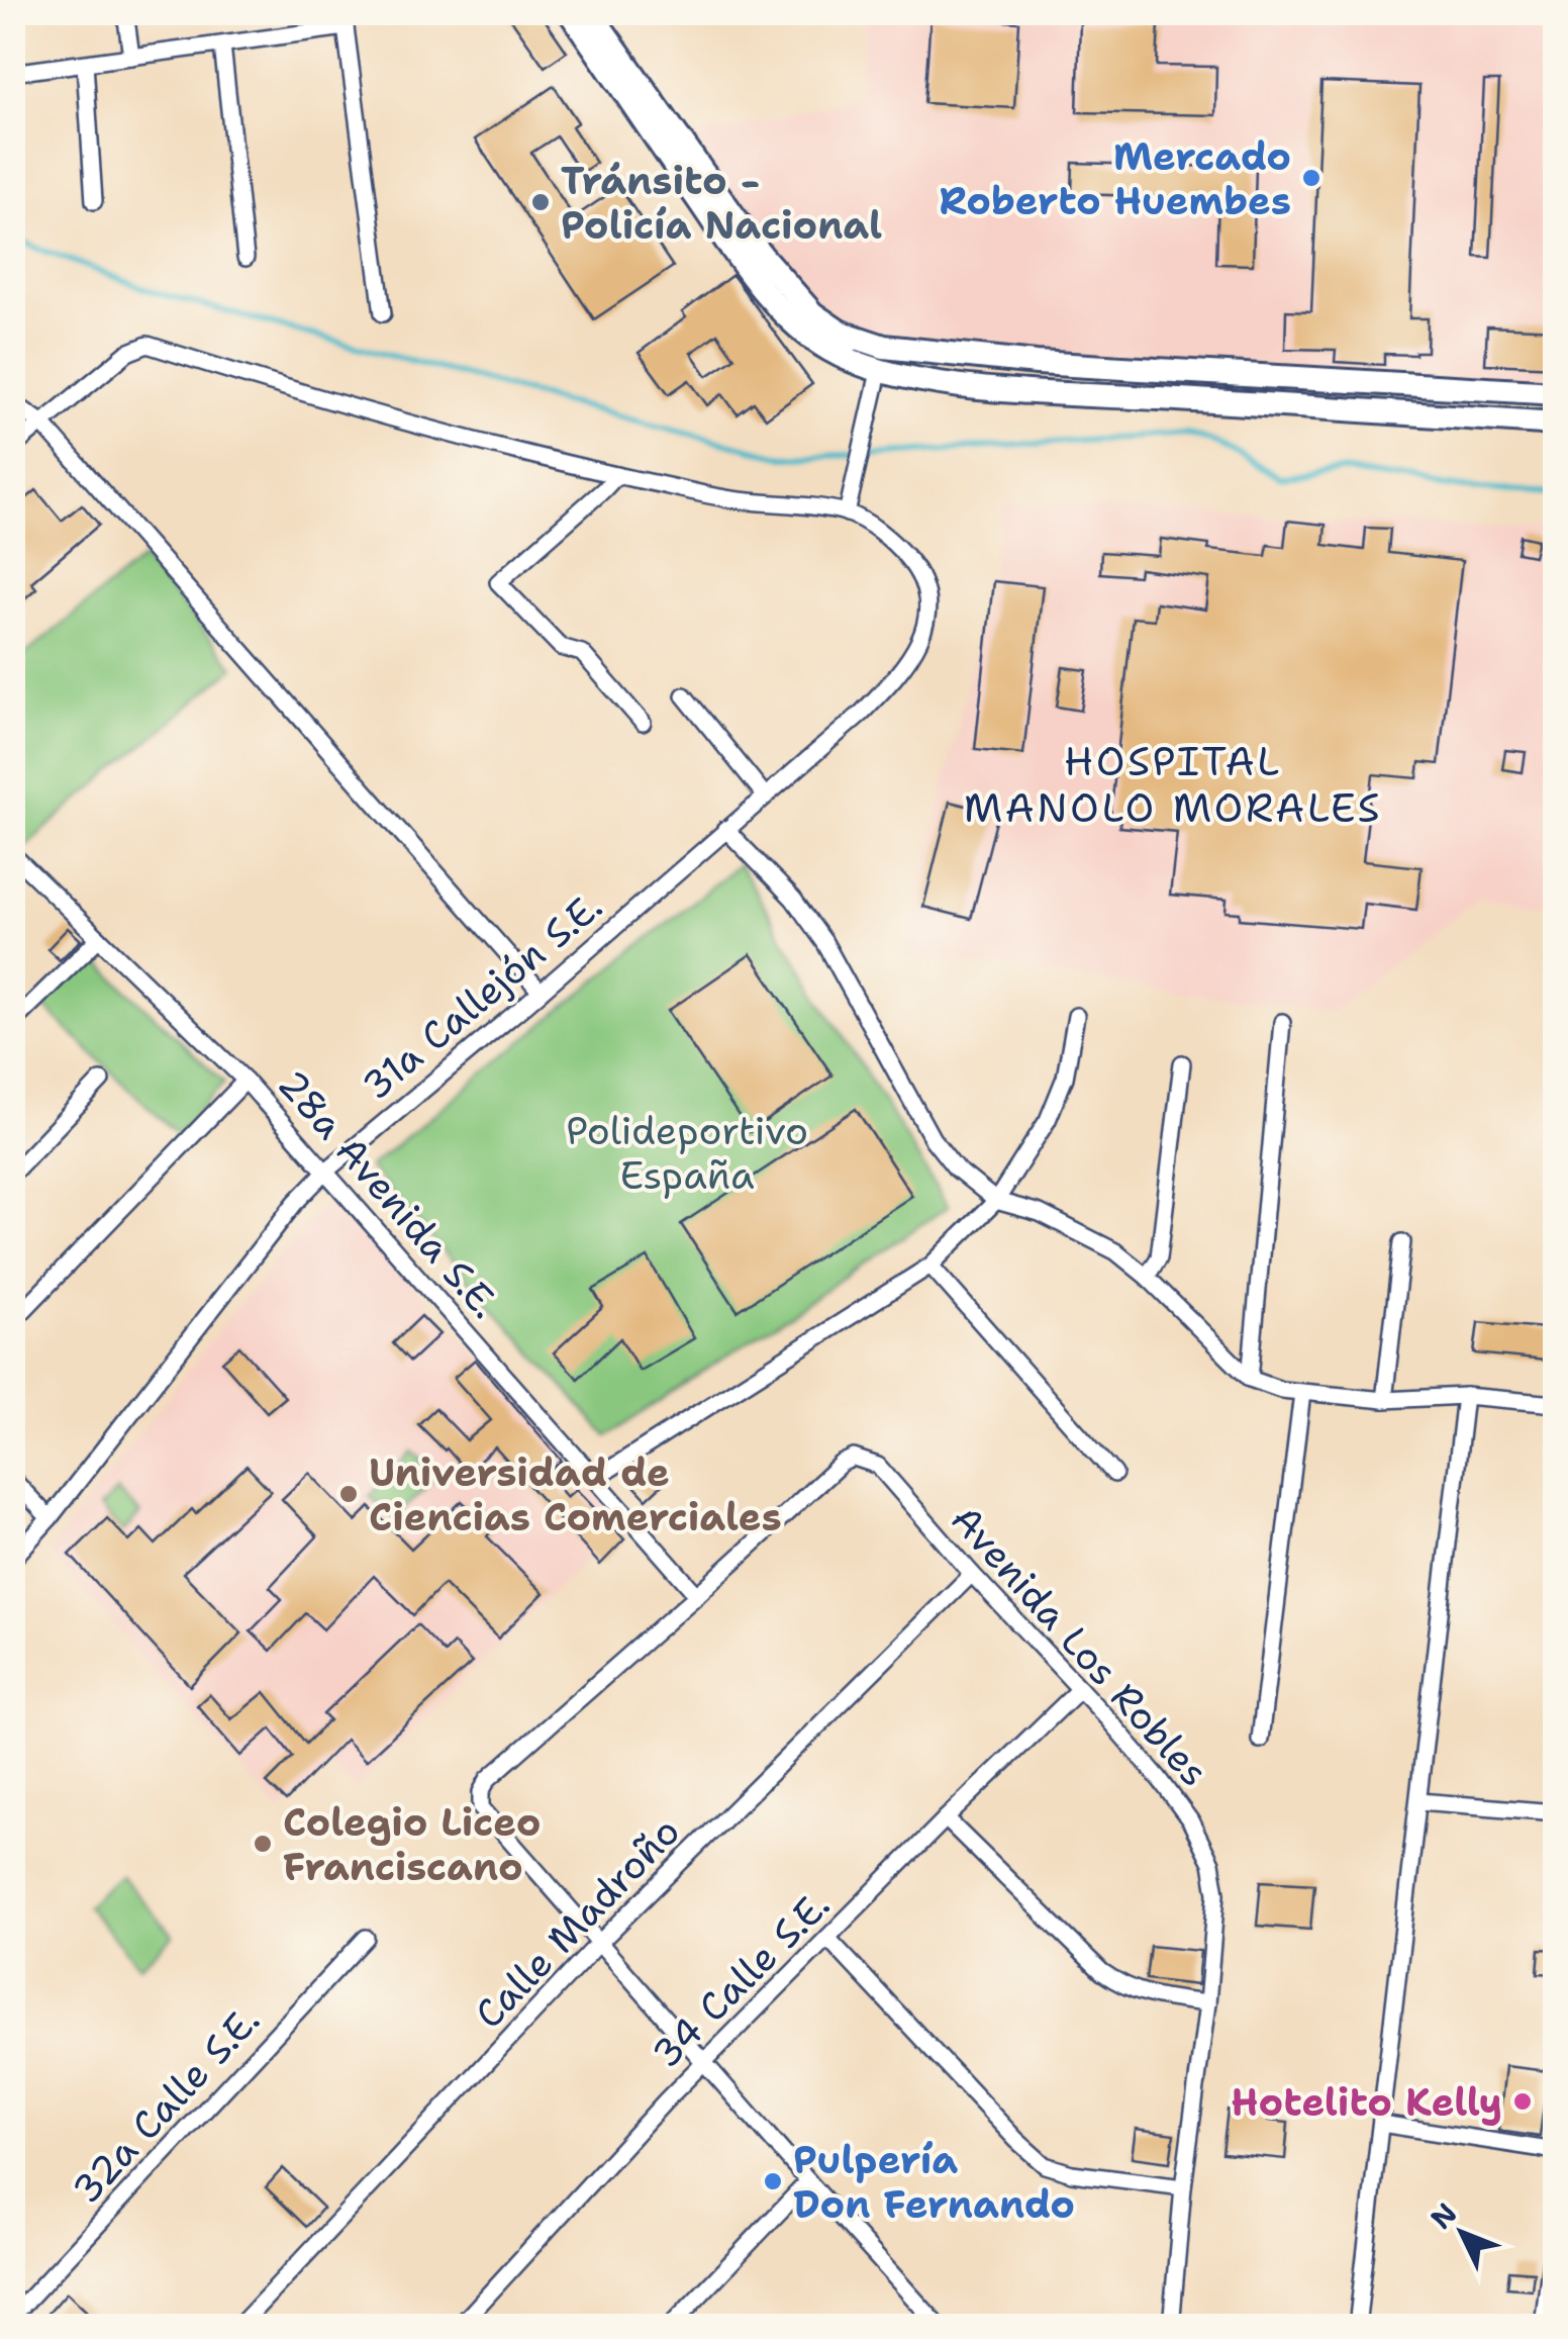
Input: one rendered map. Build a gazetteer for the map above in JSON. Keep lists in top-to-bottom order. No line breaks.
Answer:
{"streets":{"street":["31a Callejón S.E.","28a Avenida S.E.","Avenida Los Robles","Calle Madroño","34 Calle S.E.","32a Calle S.E."]},"crossings":[["31a Callejón S.E.","28a Avenida S.E."],["28a Avenida S.E.","Avenida Los Robles"],["Avenida Los Robles","Calle Madroño"],["Avenida Los Robles","34 Calle S.E."]],"districts":["HOSPITAL MANOLO MORALES"],"parks":["Polideportivo España"],"places":["Mercado Roberto Huembes","Tránsito - Policía Nacional","Universidad de Ciencias Comerciales","Colegio Liceo Franciscano","Hotelito Kelly","Pulpería Don Fernando"],"north":"top left"}
